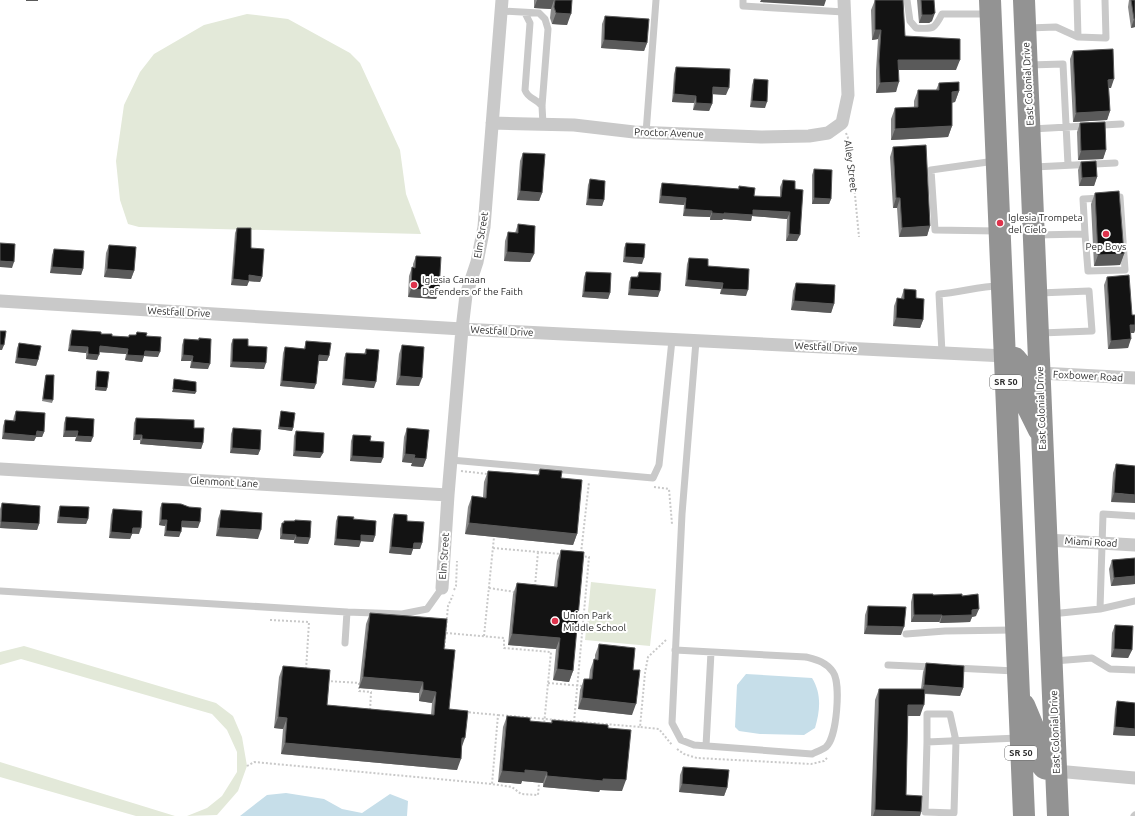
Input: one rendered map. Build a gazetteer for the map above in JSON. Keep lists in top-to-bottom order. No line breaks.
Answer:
{"streets":{"highway":["East Colonial Drive","SR 50"],"street":["Proctor Avenue","Elm Street","Westfall Drive","Foxbower Road","Glenmont Lane","Miami Road"],"path":["Alley Street"]},"crossings":[["East Colonial Drive","Foxbower Road"],["East Colonial Drive","Miami Road"],["Proctor Avenue","Alley Street"],["Proctor Avenue","Elm Street"],["Elm Street","Westfall Drive"],["Elm Street","Glenmont Lane"],["Westfall Drive","SR 50"]],"places":["Iglesia Trompeta del Cielo","Pep Boys","Iglesia Canaan Defenders of the Faith","Union Park Middle School"]}
